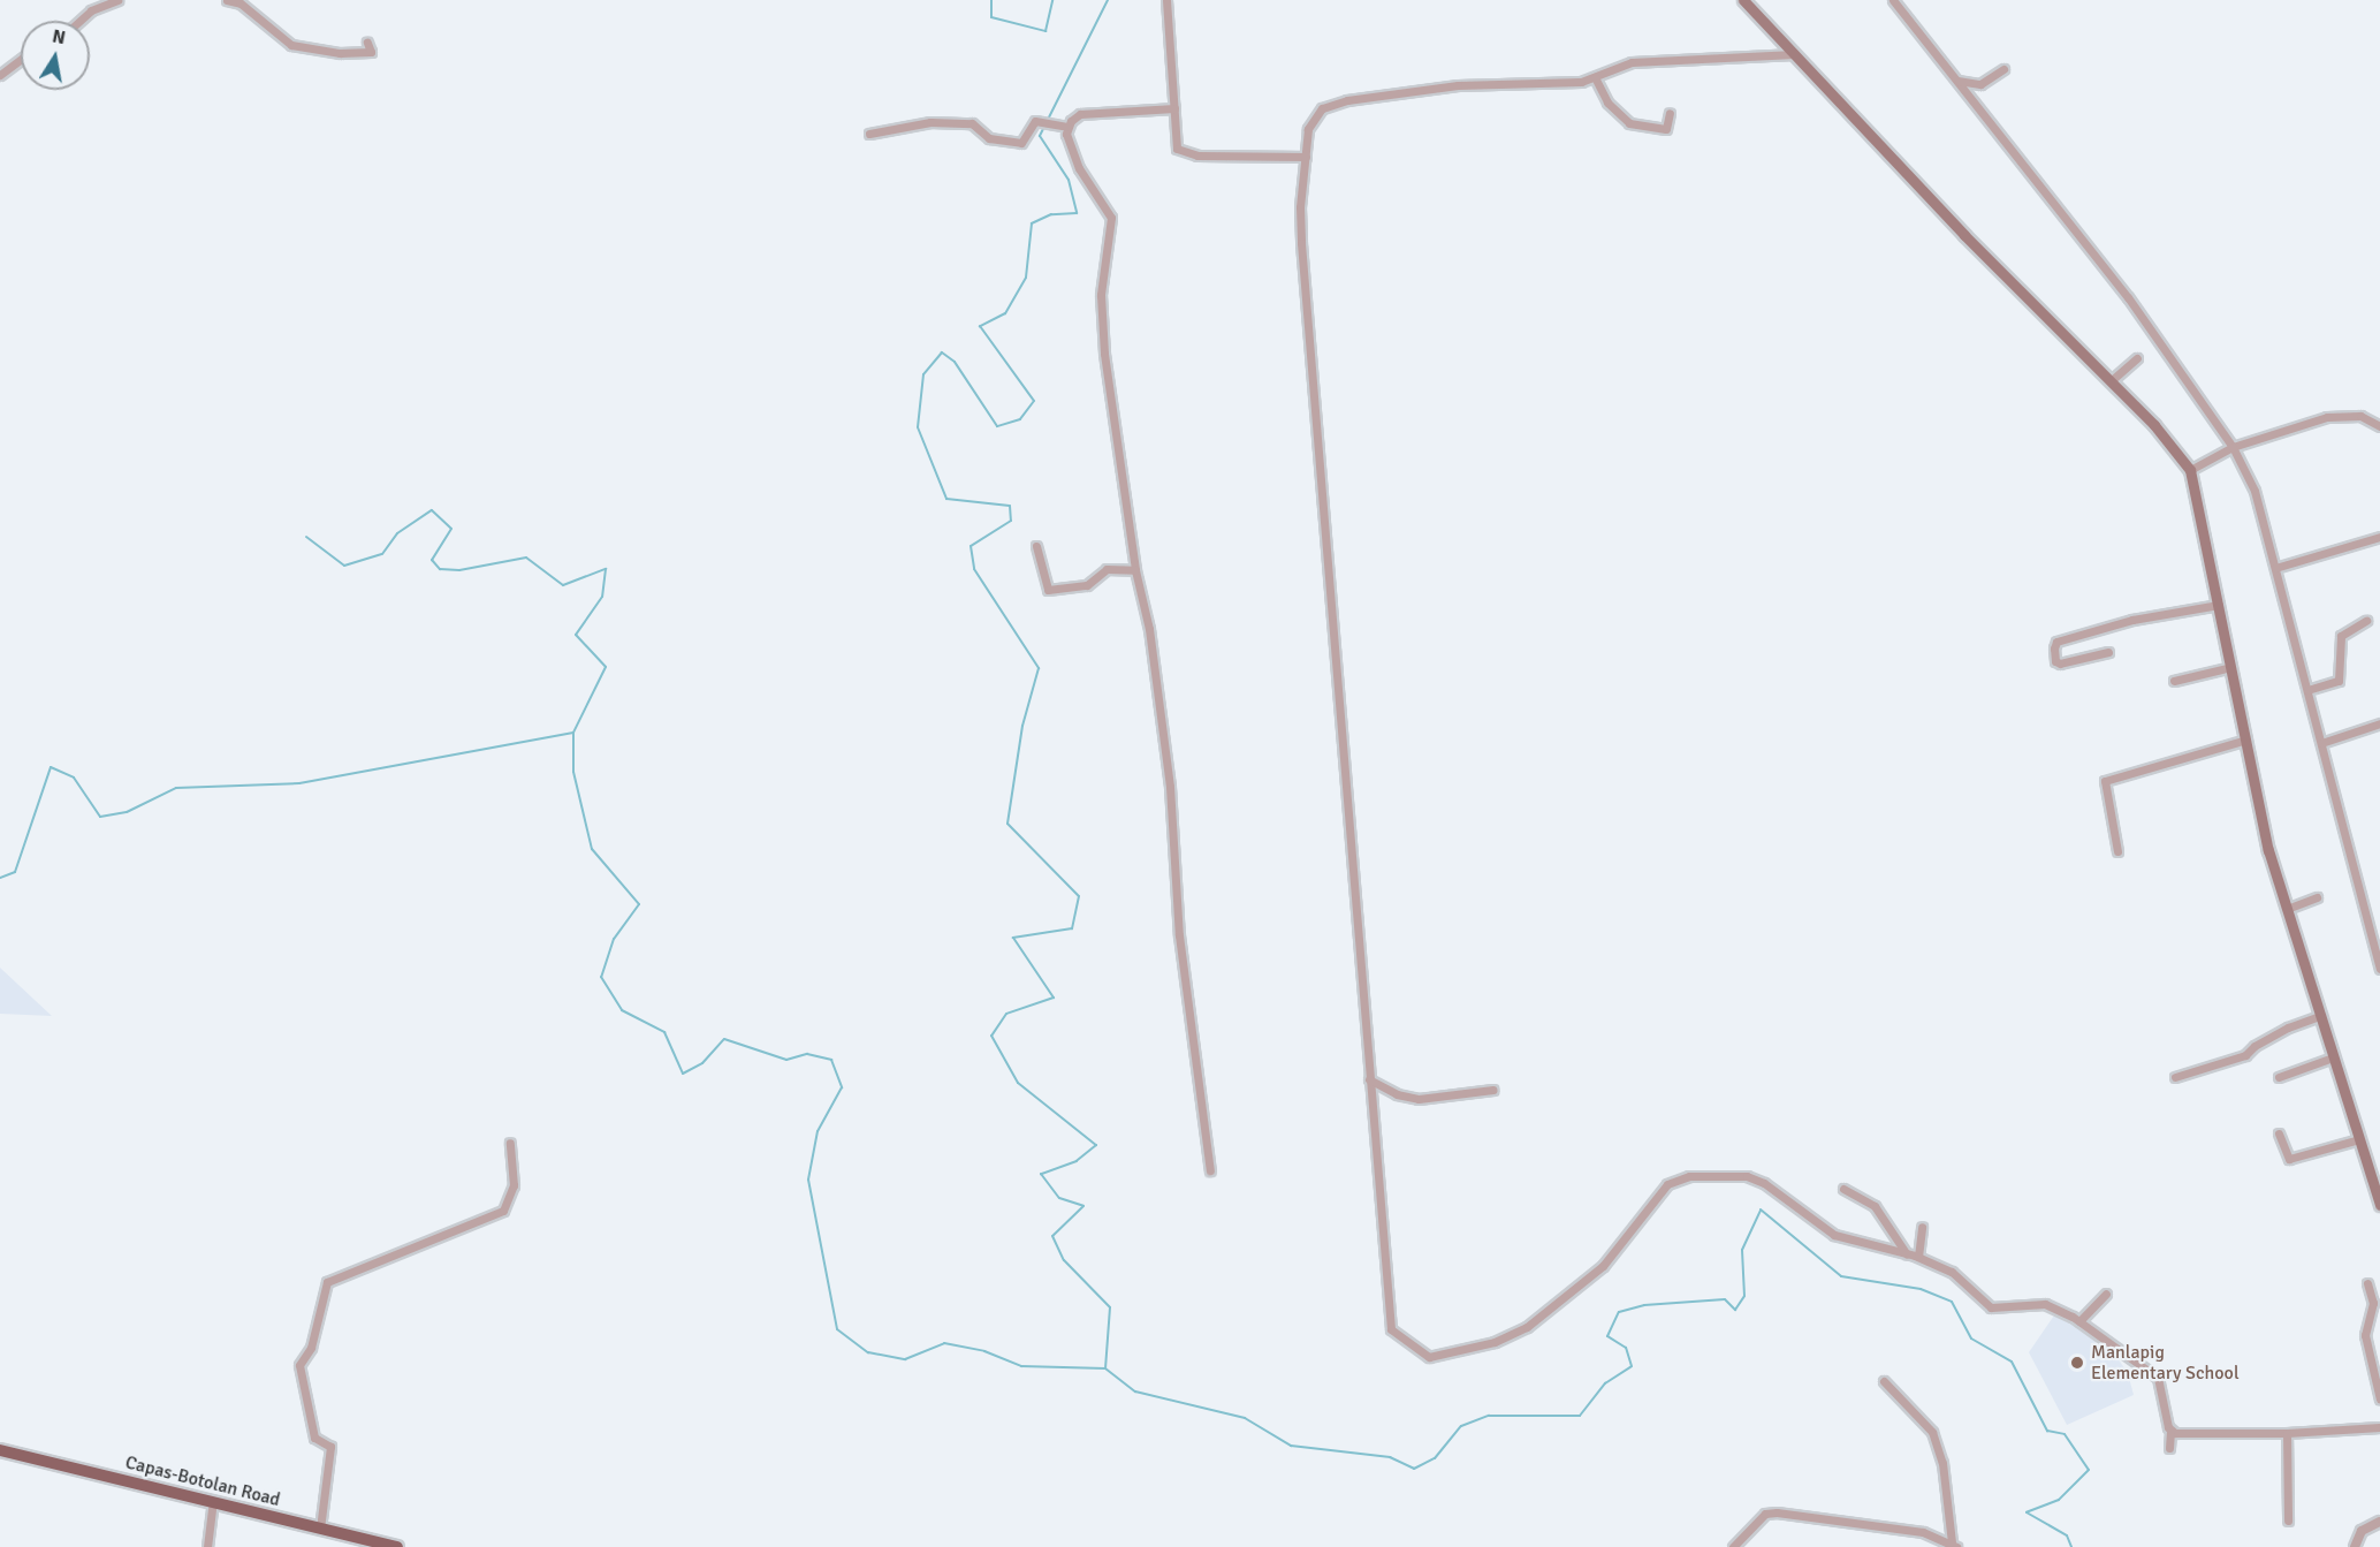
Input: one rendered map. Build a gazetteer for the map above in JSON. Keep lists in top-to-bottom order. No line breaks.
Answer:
{"streets":{"main road":["Capas-Botolan Road"]},"places":["Manlapig Elementary School"],"north":"top"}
